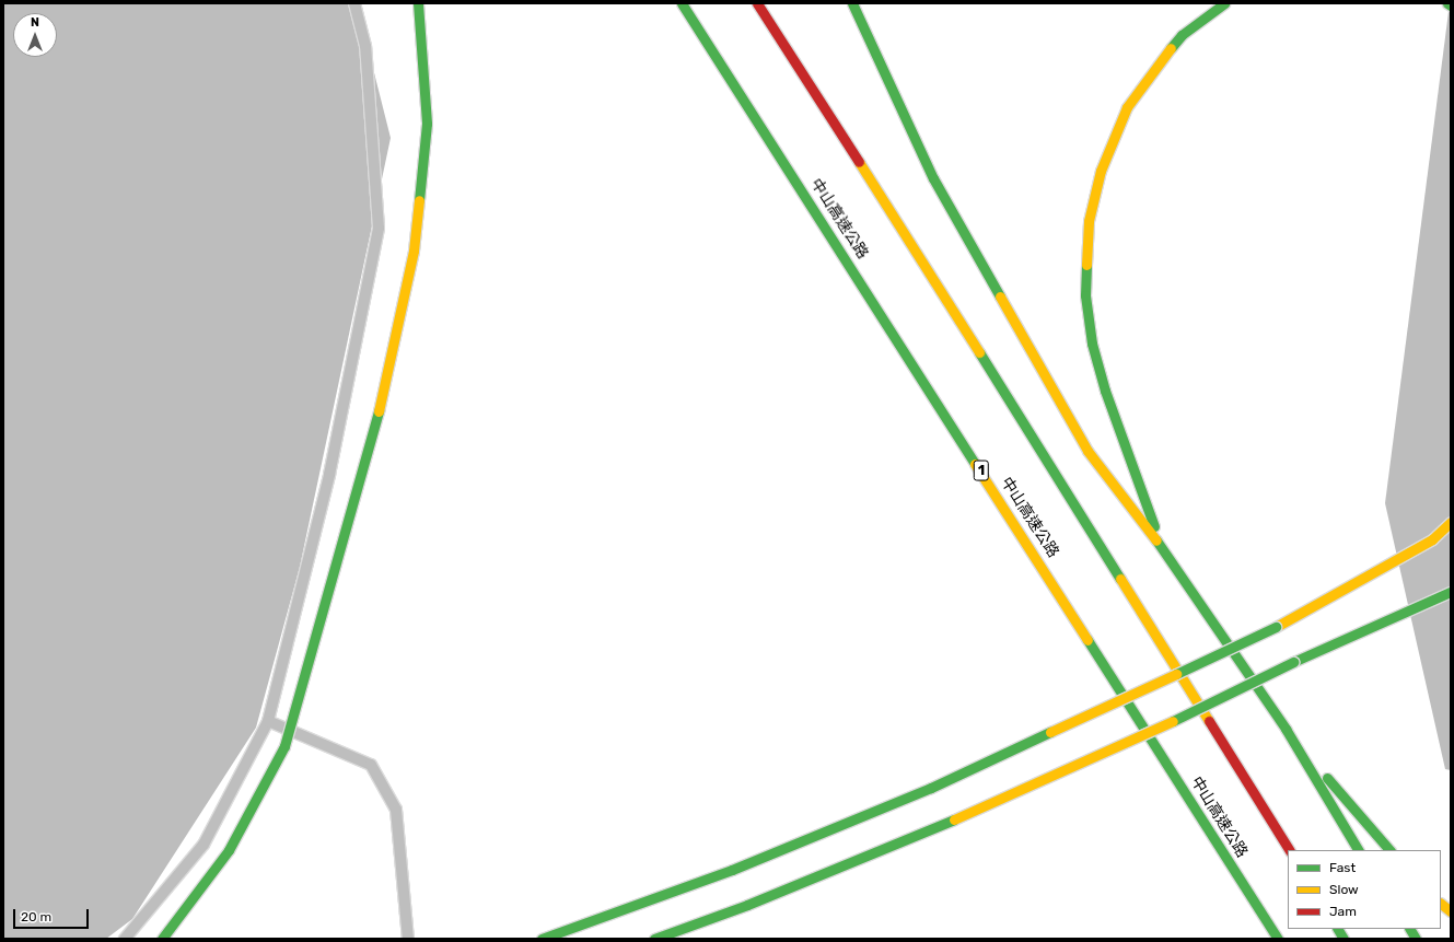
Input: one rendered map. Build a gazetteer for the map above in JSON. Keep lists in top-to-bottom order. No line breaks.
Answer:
{"streets":{"highway":["中山高速公路","1"]},"legend":["Fast","Slow","Jam"],"scale_bar":"20 m","north":"top"}
